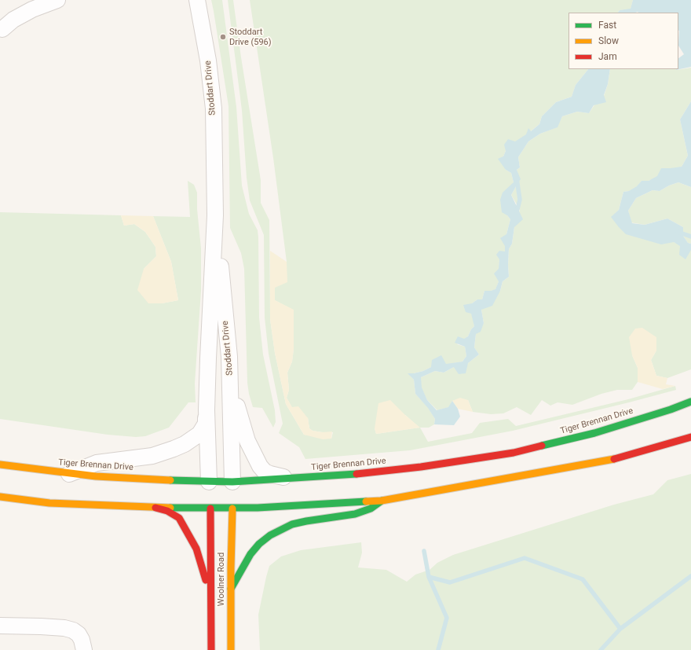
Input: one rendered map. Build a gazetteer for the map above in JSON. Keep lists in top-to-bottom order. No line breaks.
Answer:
{"streets":{"main road":["Tiger Brennan Drive","Woolner Road"],"street":["Stoddart Drive"]},"crossings":[["Stoddart Drive","Tiger Brennan Drive"]],"places":["Stoddart Drive (596)"],"legend":["Fast","Slow","Jam"]}
